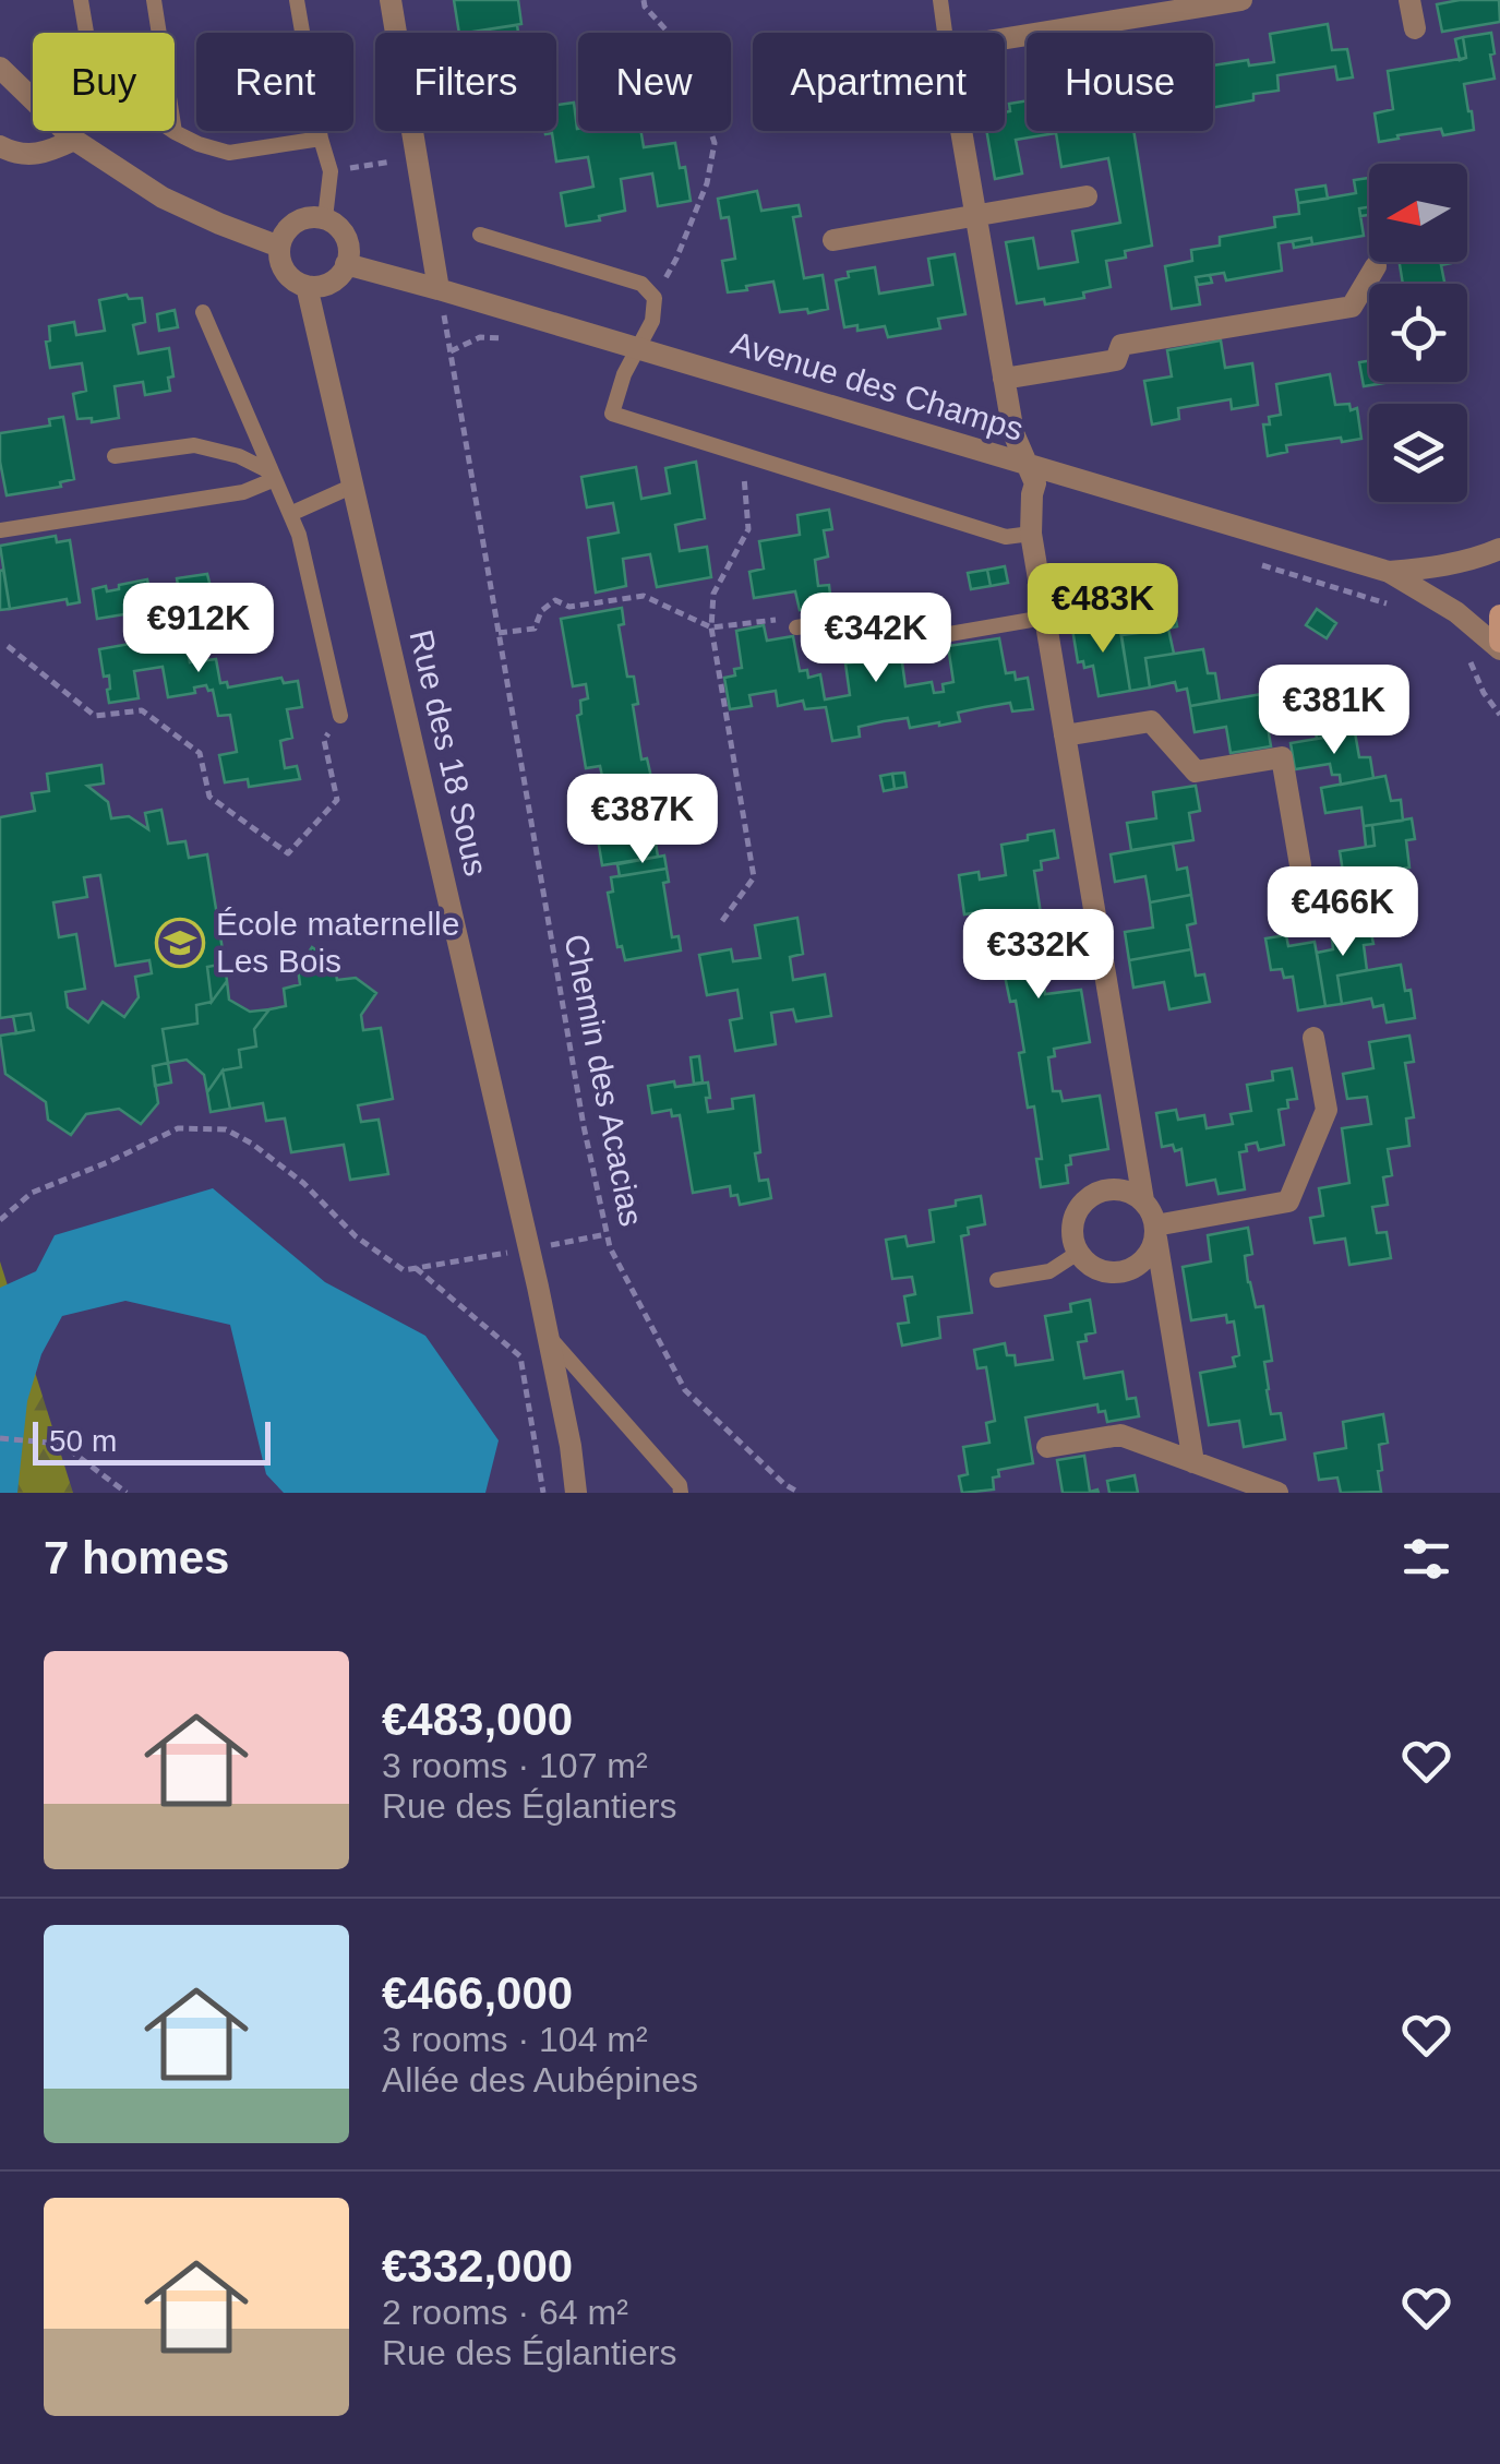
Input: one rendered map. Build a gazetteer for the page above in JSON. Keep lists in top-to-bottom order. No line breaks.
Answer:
{"streets":{"street":["Avenue des Champs","Rue des 18 Sous"],"path":["Chemin des Acacias"]},"crossings":[["Avenue des Champs","Rue des 18 Sous"],["Avenue des Champs","Chemin des Acacias"]],"places":{"school or university":["École maternelle Les Bois"]},"scale_bar":"50 m","north":"left","page":{"chip":["Buy","Rent","Filters","New","Apartment","House"],"price":["€483K","€912K","€342K","€381K","€387K","€466K","€332K"],"scale":"50 m","heading":"7 homes","list":[{"name":"€483,000","note":"3 rooms · 107 m² · Rue des Églantiers"},{"name":"€466,000","note":"3 rooms · 104 m² · Allée des Aubépines"},{"name":"€332,000","note":"2 rooms · 64 m² · Rue des Églantiers"}]}}
